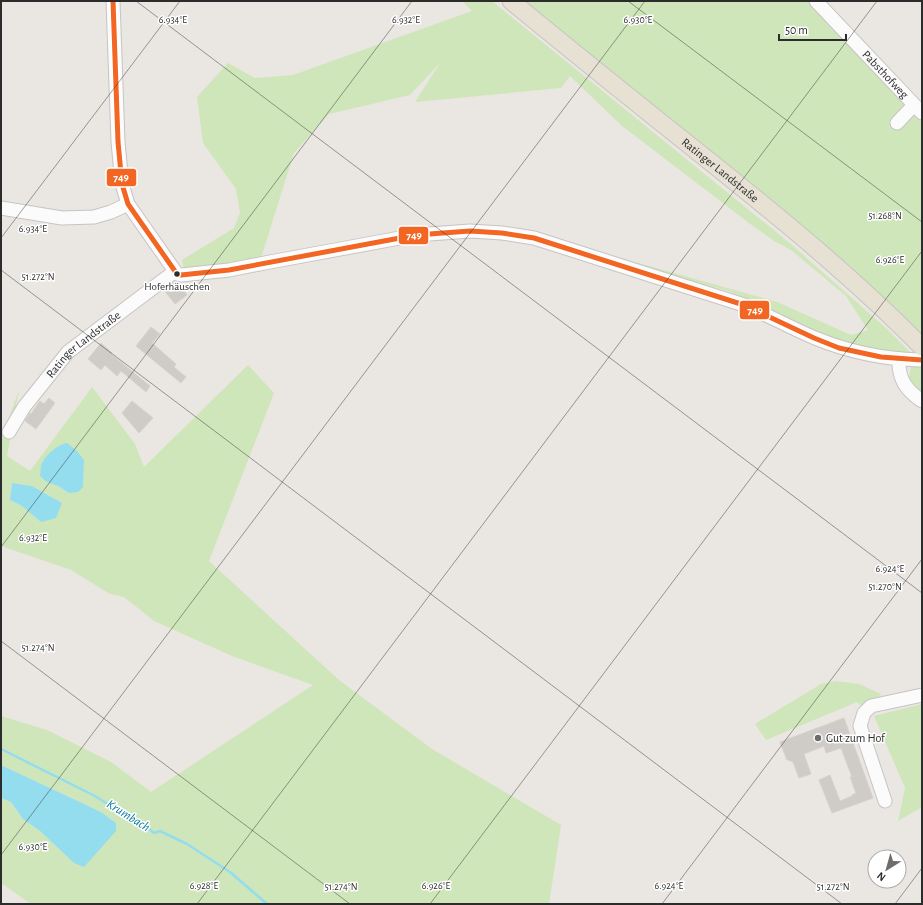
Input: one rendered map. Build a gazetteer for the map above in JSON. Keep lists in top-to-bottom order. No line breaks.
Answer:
{"streets":{"main road":["Ratinger Landstraße"],"street":["Pabsthofweg"]},"water":["Krumbach"],"places":["Hoferhäuschen","Gut zum Hof"],"lines":["transit line 749"],"scale_bar":"50 m","north":"bottom left","coordinates":["6.934°E","6.932°E","6.930°E","51.268°N","6.926°E","51.272°N","6.924°E","51.270°N","51.274°N","6.928°E"]}
